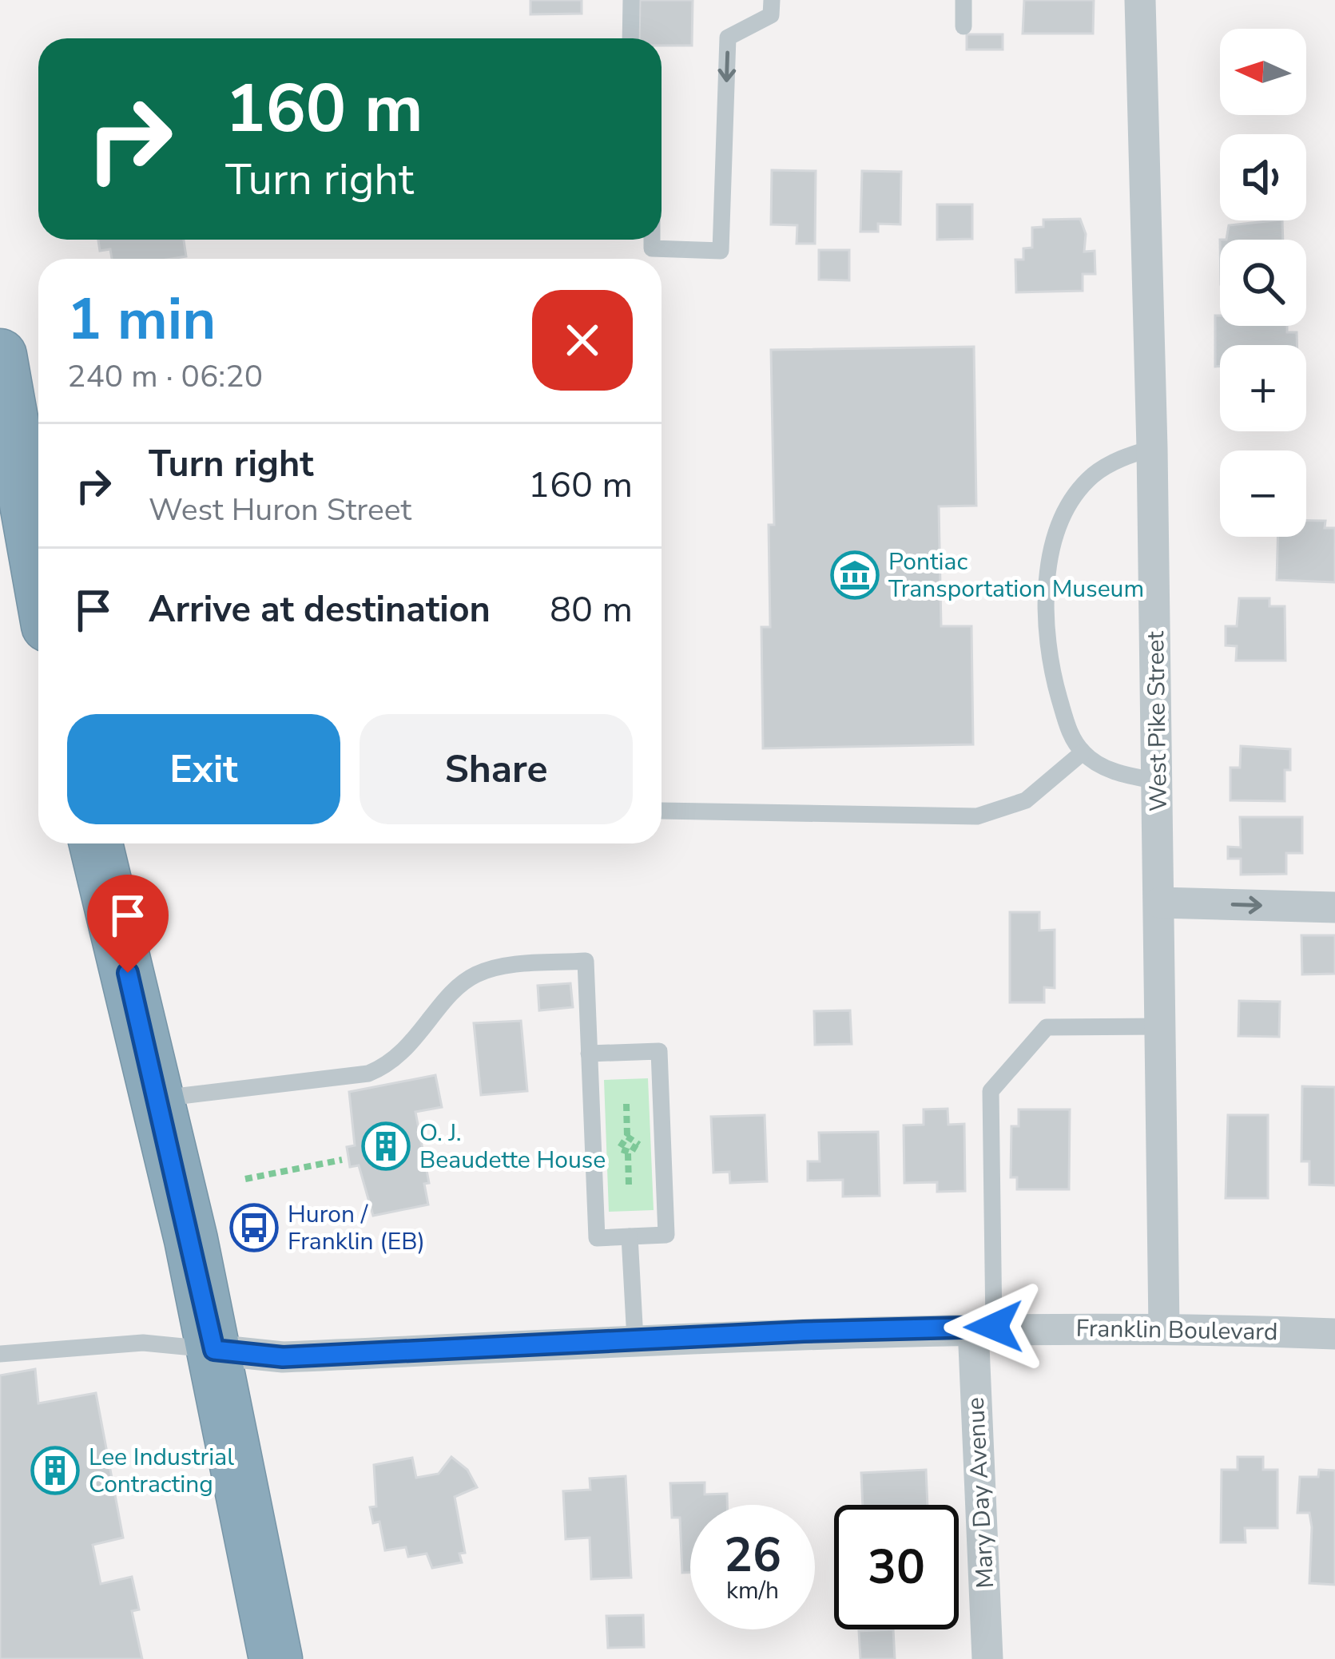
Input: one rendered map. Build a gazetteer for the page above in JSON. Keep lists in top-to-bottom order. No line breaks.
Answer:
{"streets":{"street":["West Pike Street","Franklin Boulevard","Mary Day Avenue"]},"crossings":[["West Pike Street","Franklin Boulevard"],["Franklin Boulevard","Mary Day Avenue"]],"places":{"museum":["Pontiac Transportation Museum"],"building":["O. J. Beaudette House","Lee Industrial Contracting"],"bus stop":["Huron / Franklin (EB)"]},"north":"left","page":{"map_buttons":["+","−"],"turn":["160 m","Turn right"],"heading":["1 min","240 m · 06:20"],"list":[{"name":"Turn right","note":"West Huron Street","value":"160 m"},{"name":"Arrive at destination","value":"80 m"}],"buttons":["Exit","Share"],"speed":"26 km/h","limit":"30"}}
